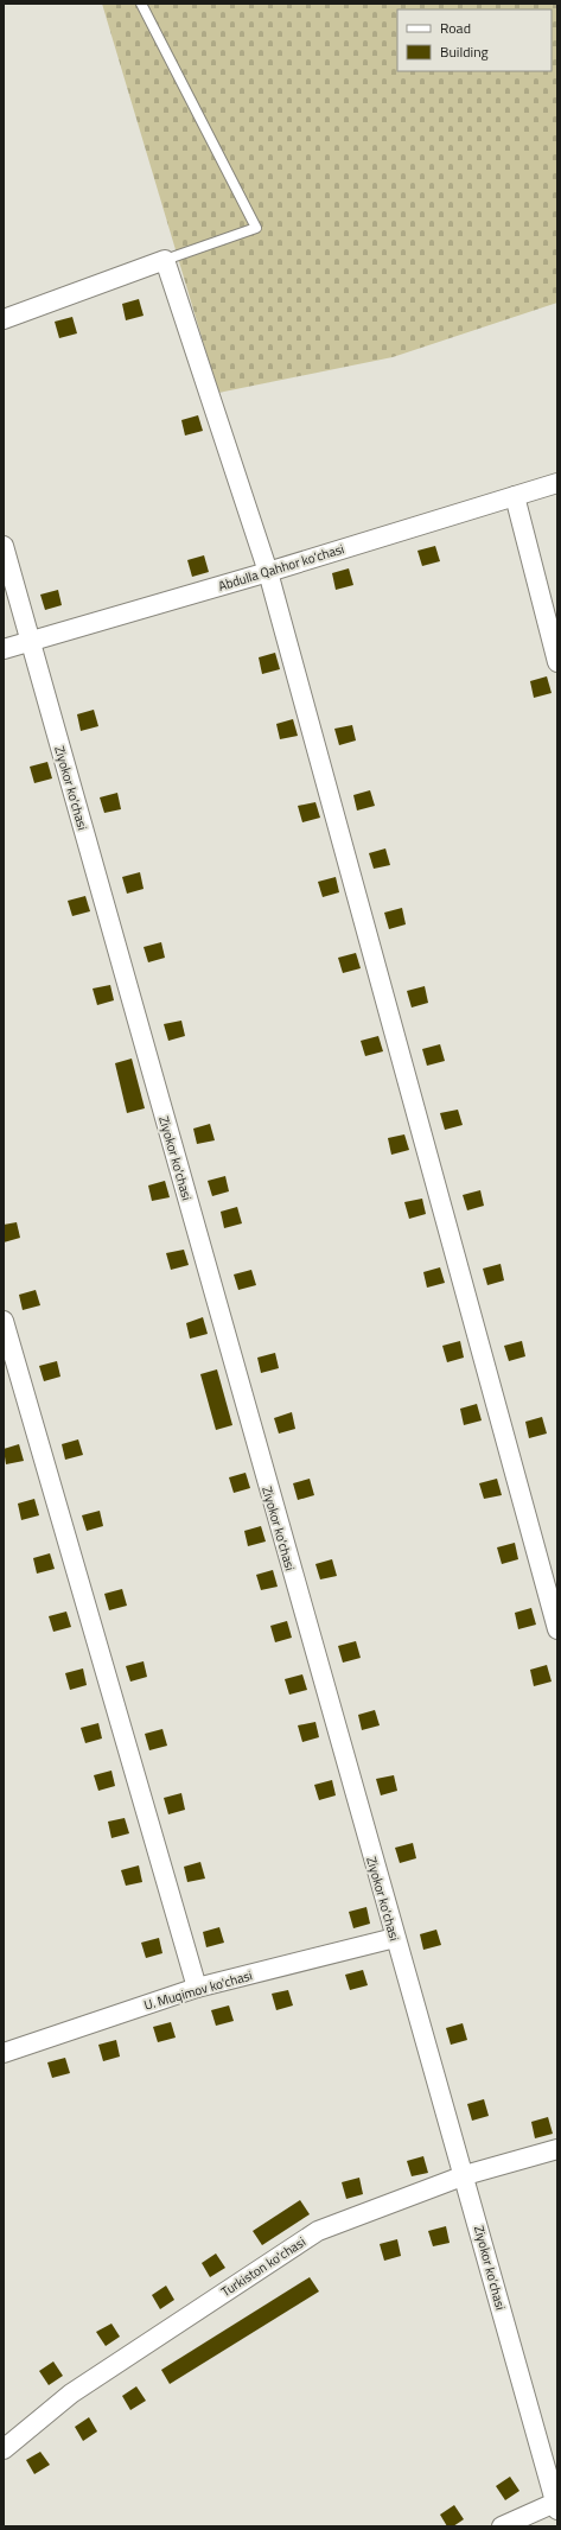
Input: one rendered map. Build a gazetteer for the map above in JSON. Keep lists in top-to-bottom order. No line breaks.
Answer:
{"streets":{"street":["Abdulla Qahhor ko'chasi","Ziyokor ko'chasi","U. Muqimov ko'chasi","Turkiston ko'chasi"]},"crossings":[["Abdulla Qahhor ko'chasi","Ziyokor ko'chasi"],["Ziyokor ko'chasi","U. Muqimov ko'chasi"],["Ziyokor ko'chasi","Turkiston ko'chasi"]],"legend":["Road","Building"]}
